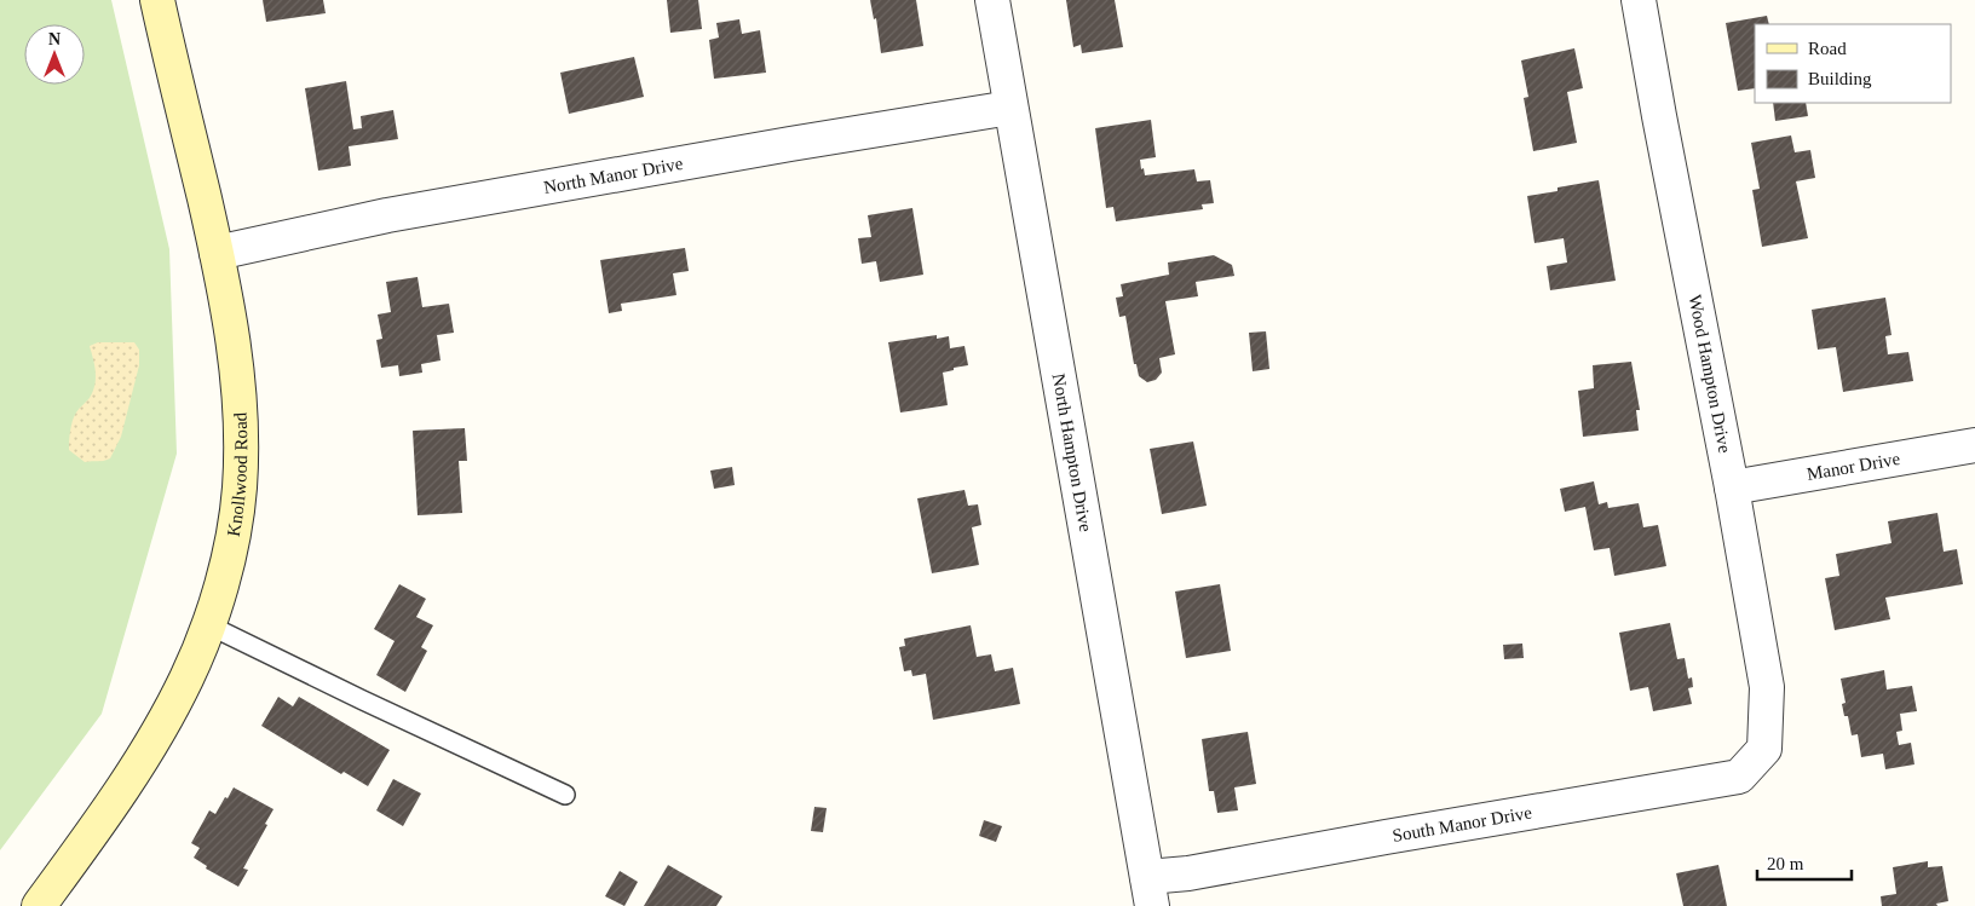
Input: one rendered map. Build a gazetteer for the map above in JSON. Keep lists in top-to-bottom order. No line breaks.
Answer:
{"streets":{"main road":["Knollwood Road"],"street":["North Manor Drive","Wood Hampton Drive","North Hampton Drive","Manor Drive","South Manor Drive"]},"crossings":[["North Manor Drive","North Hampton Drive"],["North Manor Drive","Knollwood Road"],["Wood Hampton Drive","Manor Drive"],["Wood Hampton Drive","South Manor Drive"],["North Hampton Drive","South Manor Drive"]],"legend":["Road","Building"],"scale_bar":"20 m","north":"top"}
